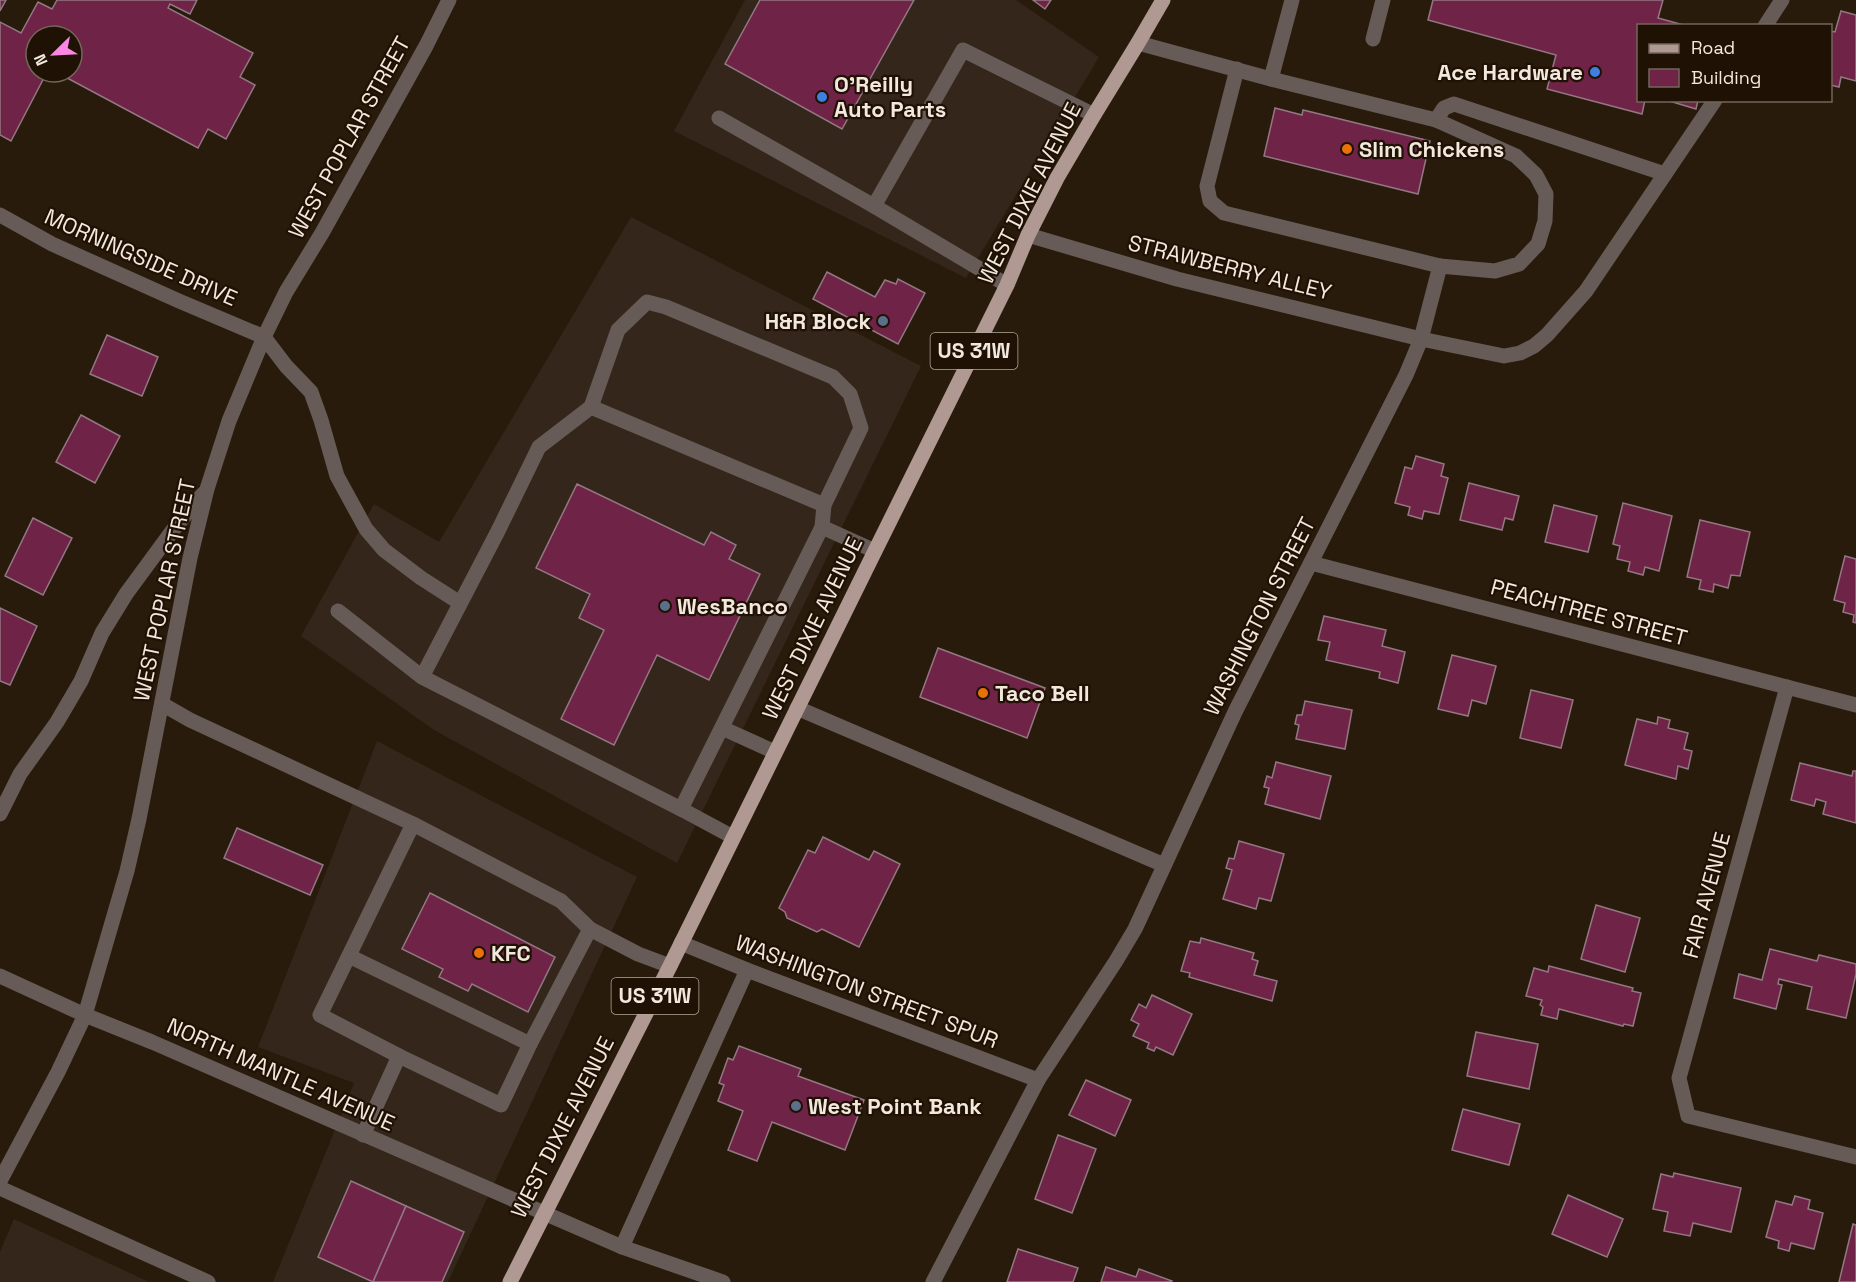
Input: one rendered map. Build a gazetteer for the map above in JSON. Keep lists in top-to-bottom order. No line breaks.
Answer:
{"streets":{"main road":["WEST DIXIE AVENUE","US 31W"],"street":["WEST POPLAR STREET","MORNINGSIDE DRIVE","STRAWBERRY ALLEY","PEACHTREE STREET","WASHINGTON STREET","FAIR AVENUE","WASHINGTON STREET SPUR","NORTH MANTLE AVENUE"]},"crossings":[["WEST POPLAR STREET","MORNINGSIDE DRIVE"],["WEST POPLAR STREET","NORTH MANTLE AVENUE"],["WEST DIXIE AVENUE","STRAWBERRY ALLEY"],["WEST DIXIE AVENUE","WASHINGTON STREET SPUR"],["WEST DIXIE AVENUE","NORTH MANTLE AVENUE"],["STRAWBERRY ALLEY","WASHINGTON STREET"],["PEACHTREE STREET","WASHINGTON STREET"],["PEACHTREE STREET","FAIR AVENUE"],["WASHINGTON STREET","WASHINGTON STREET SPUR"]],"places":["Ace Hardware","O'Reilly Auto Parts","Slim Chickens","H&R Block","WesBanco","Taco Bell","KFC","West Point Bank"],"legend":["Road","Building"],"north":"bottom left"}
